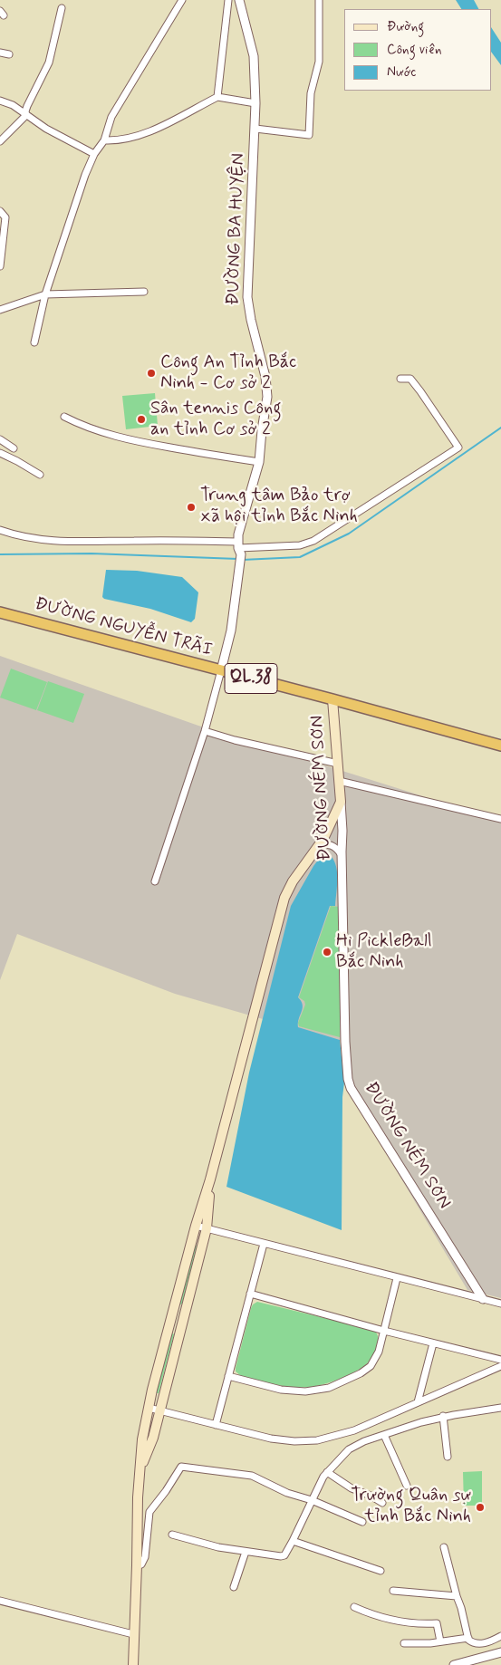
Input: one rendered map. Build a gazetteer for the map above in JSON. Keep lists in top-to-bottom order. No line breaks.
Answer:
{"streets":{"highway":["ĐƯỜNG NGUYỄN TRÃI","QL.38"],"main road":["ĐƯỜNG NÉM SƠN"],"street":["ĐƯỜNG BA HUYỆN"]},"crossings":[["ĐƯỜNG BA HUYỆN","ĐƯỜNG NGUYỄN TRÃI"],["ĐƯỜNG NGUYỄN TRÃI","ĐƯỜNG NÉM SƠN"]],"places":["Công An Tỉnh Bắc Ninh - Cơ sở 2","Sân tennis Công an tỉnh Cơ sở 2","Trung tâm Bảo trợ xã hội tỉnh Bắc Ninh","Hi PickleBall Bắc Ninh","Trường Quân sự tỉnh Bắc Ninh"],"legend":["Đường","Công viên","Nước"]}
